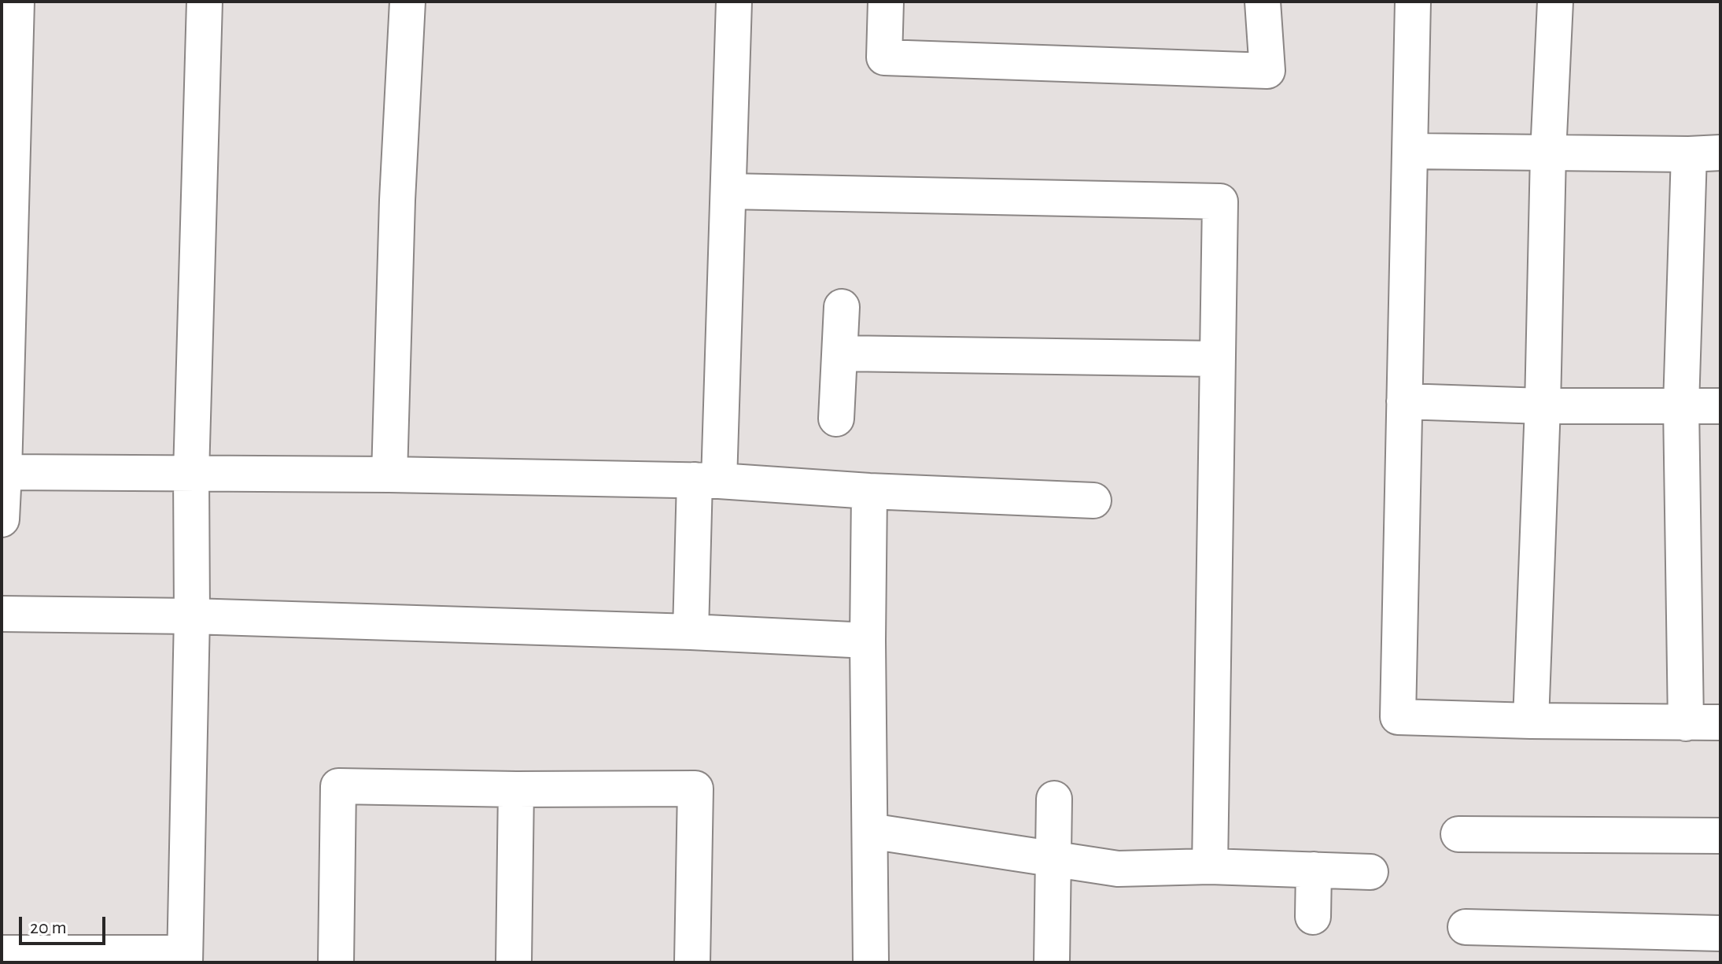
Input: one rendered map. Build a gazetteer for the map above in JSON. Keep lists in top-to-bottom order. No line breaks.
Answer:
{"scale_bar":"20 m"}
